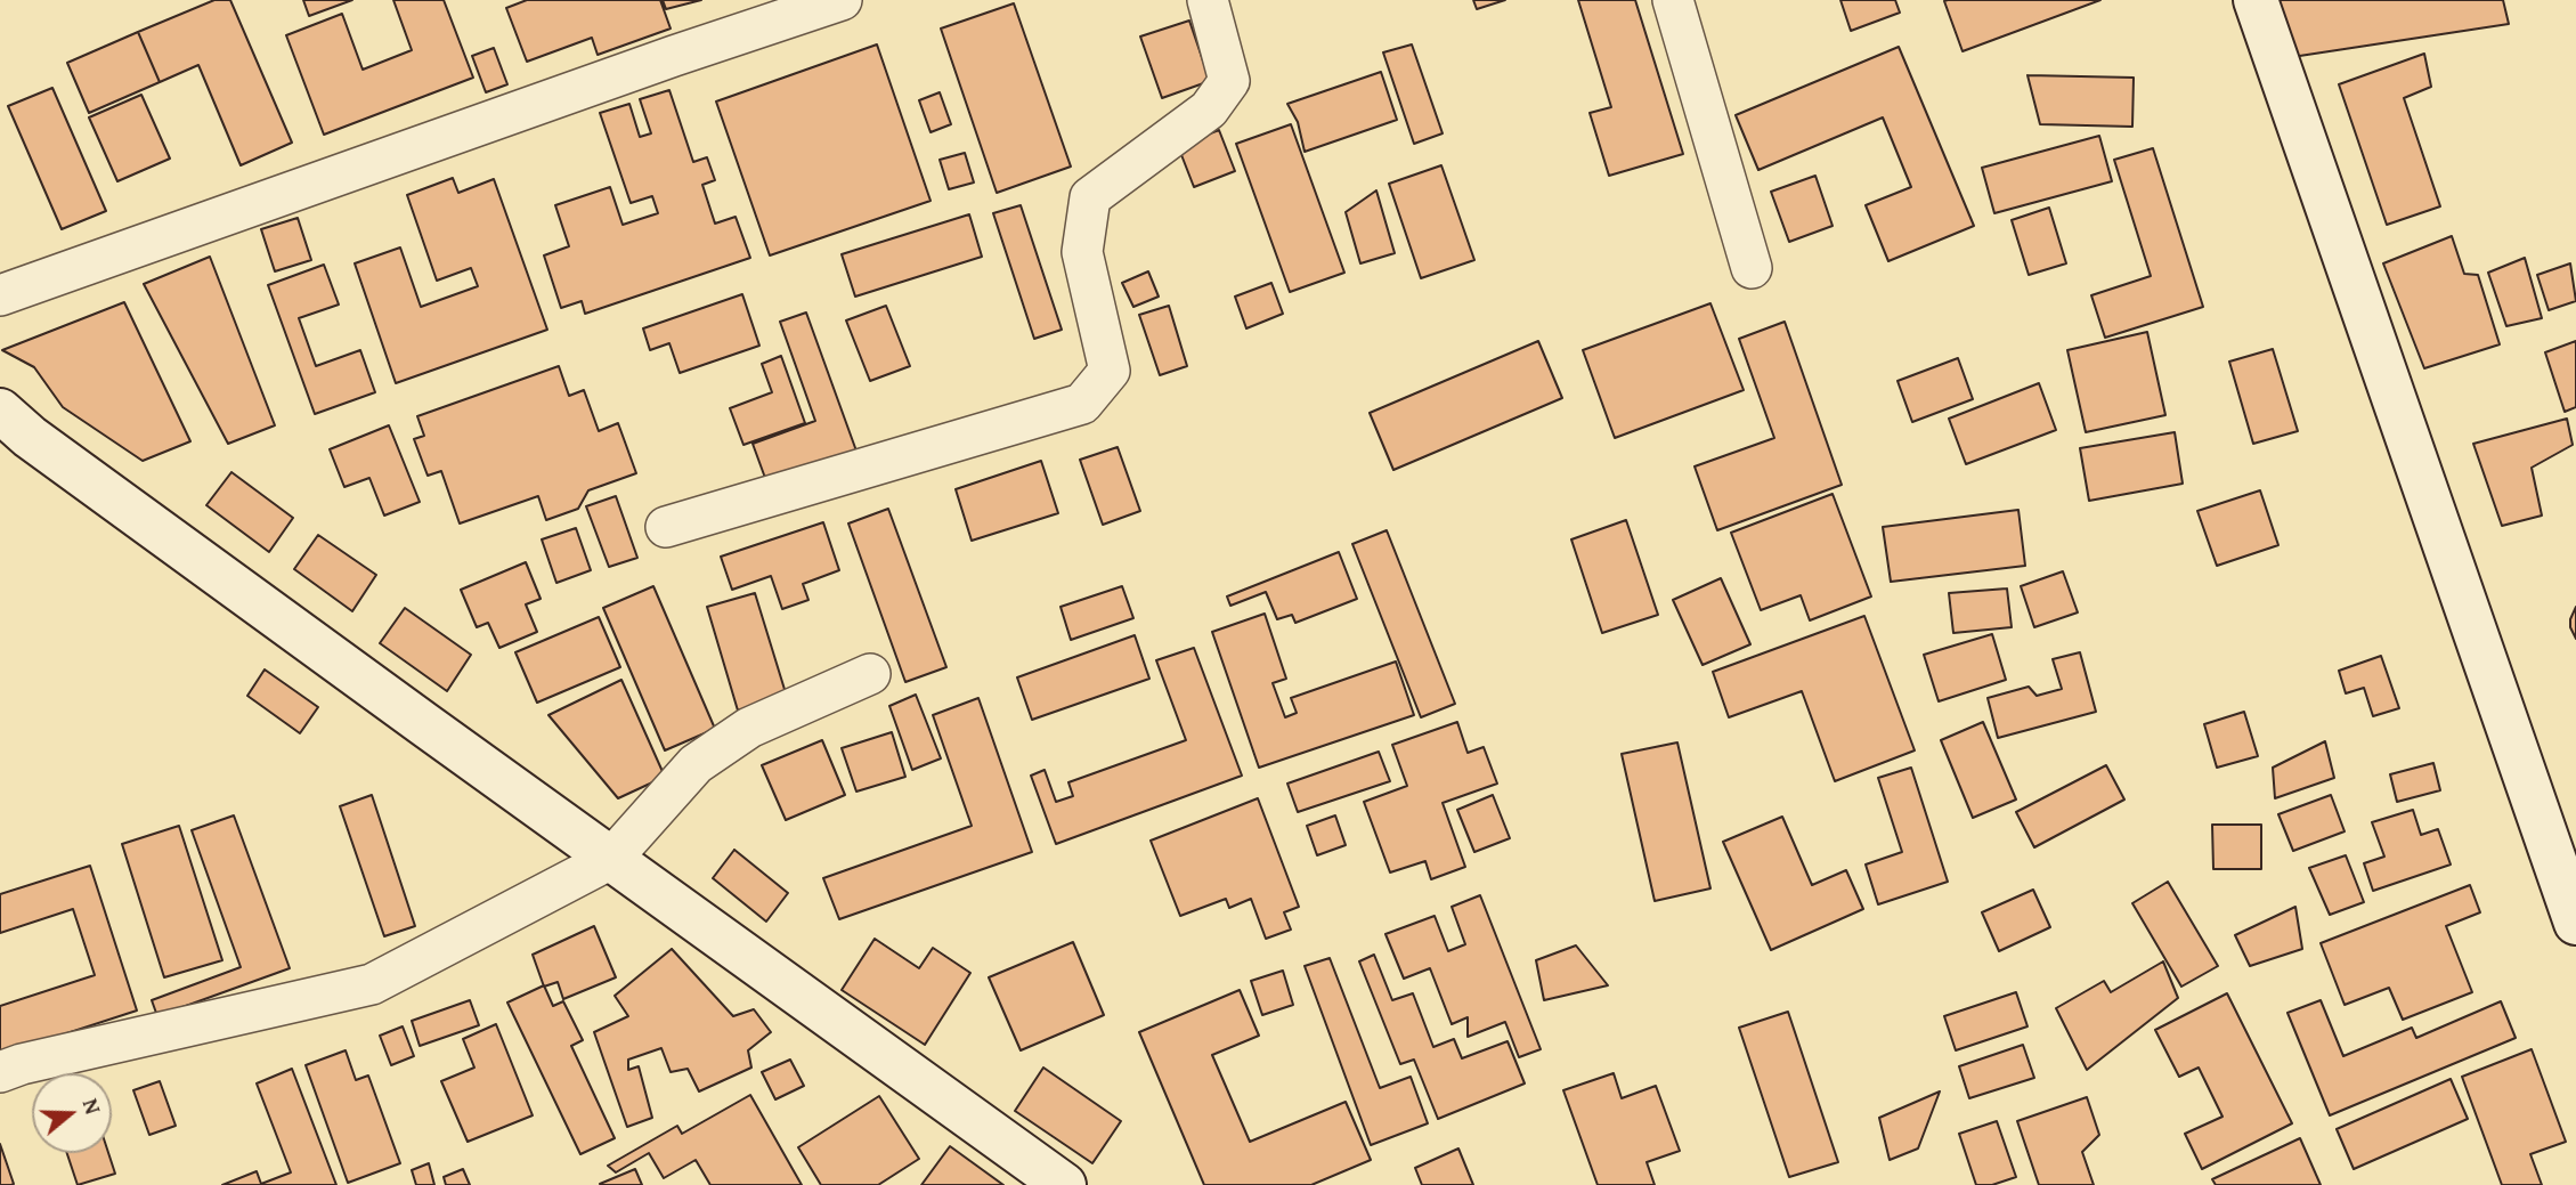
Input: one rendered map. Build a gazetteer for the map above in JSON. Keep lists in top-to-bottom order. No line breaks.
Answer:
{"north":"right"}
